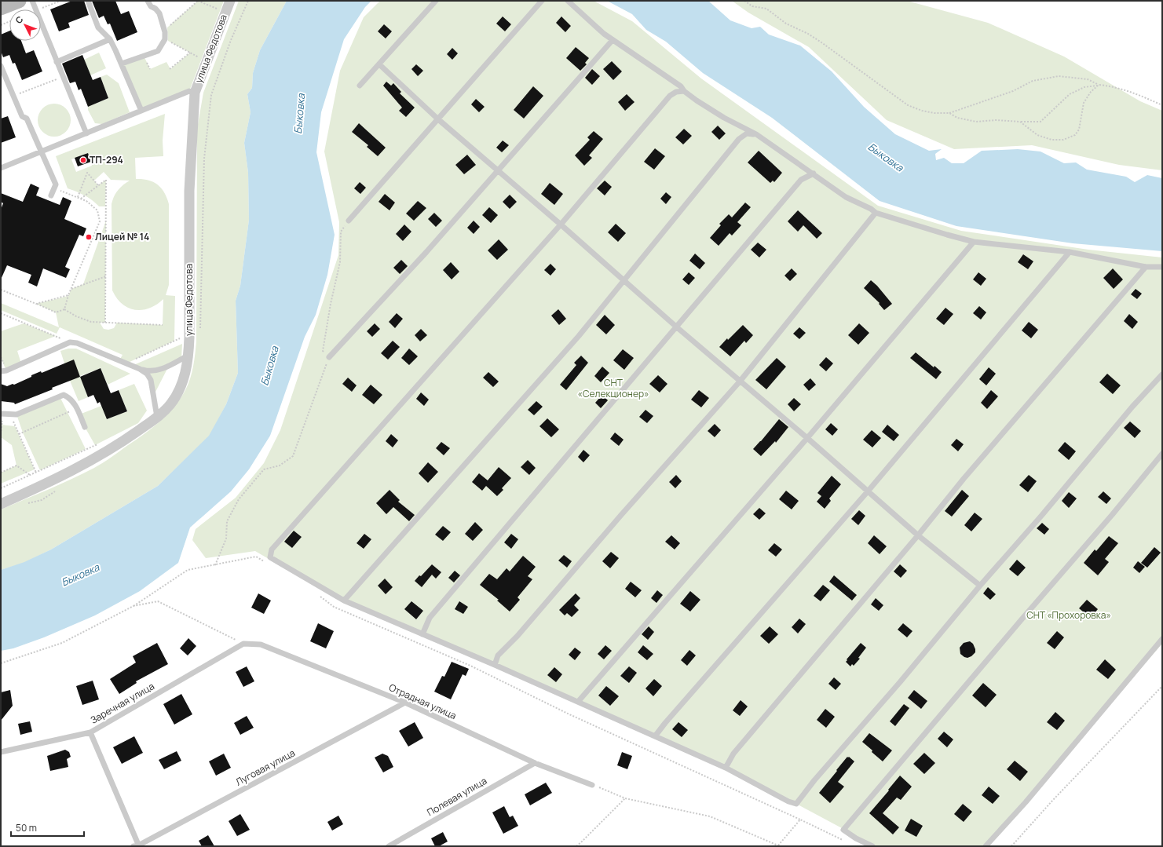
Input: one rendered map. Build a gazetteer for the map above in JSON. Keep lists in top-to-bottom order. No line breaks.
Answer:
{"streets":{"street":["улица Федотова"],"lane":["Отрадная улица","Заречная улица","Луговая улица","Полевая улица"]},"crossings":[["Отрадная улица","Заречная улица"],["Отрадная улица","Луговая улица"],["Отрадная улица","Полевая улица"]],"water":["Быковка"],"parks":["СНТ «Селекционер»","СНТ «Прохоровка»"],"places":["ТП-294","Лицей № 14"],"scale_bar":"50 m","north":"top left"}
